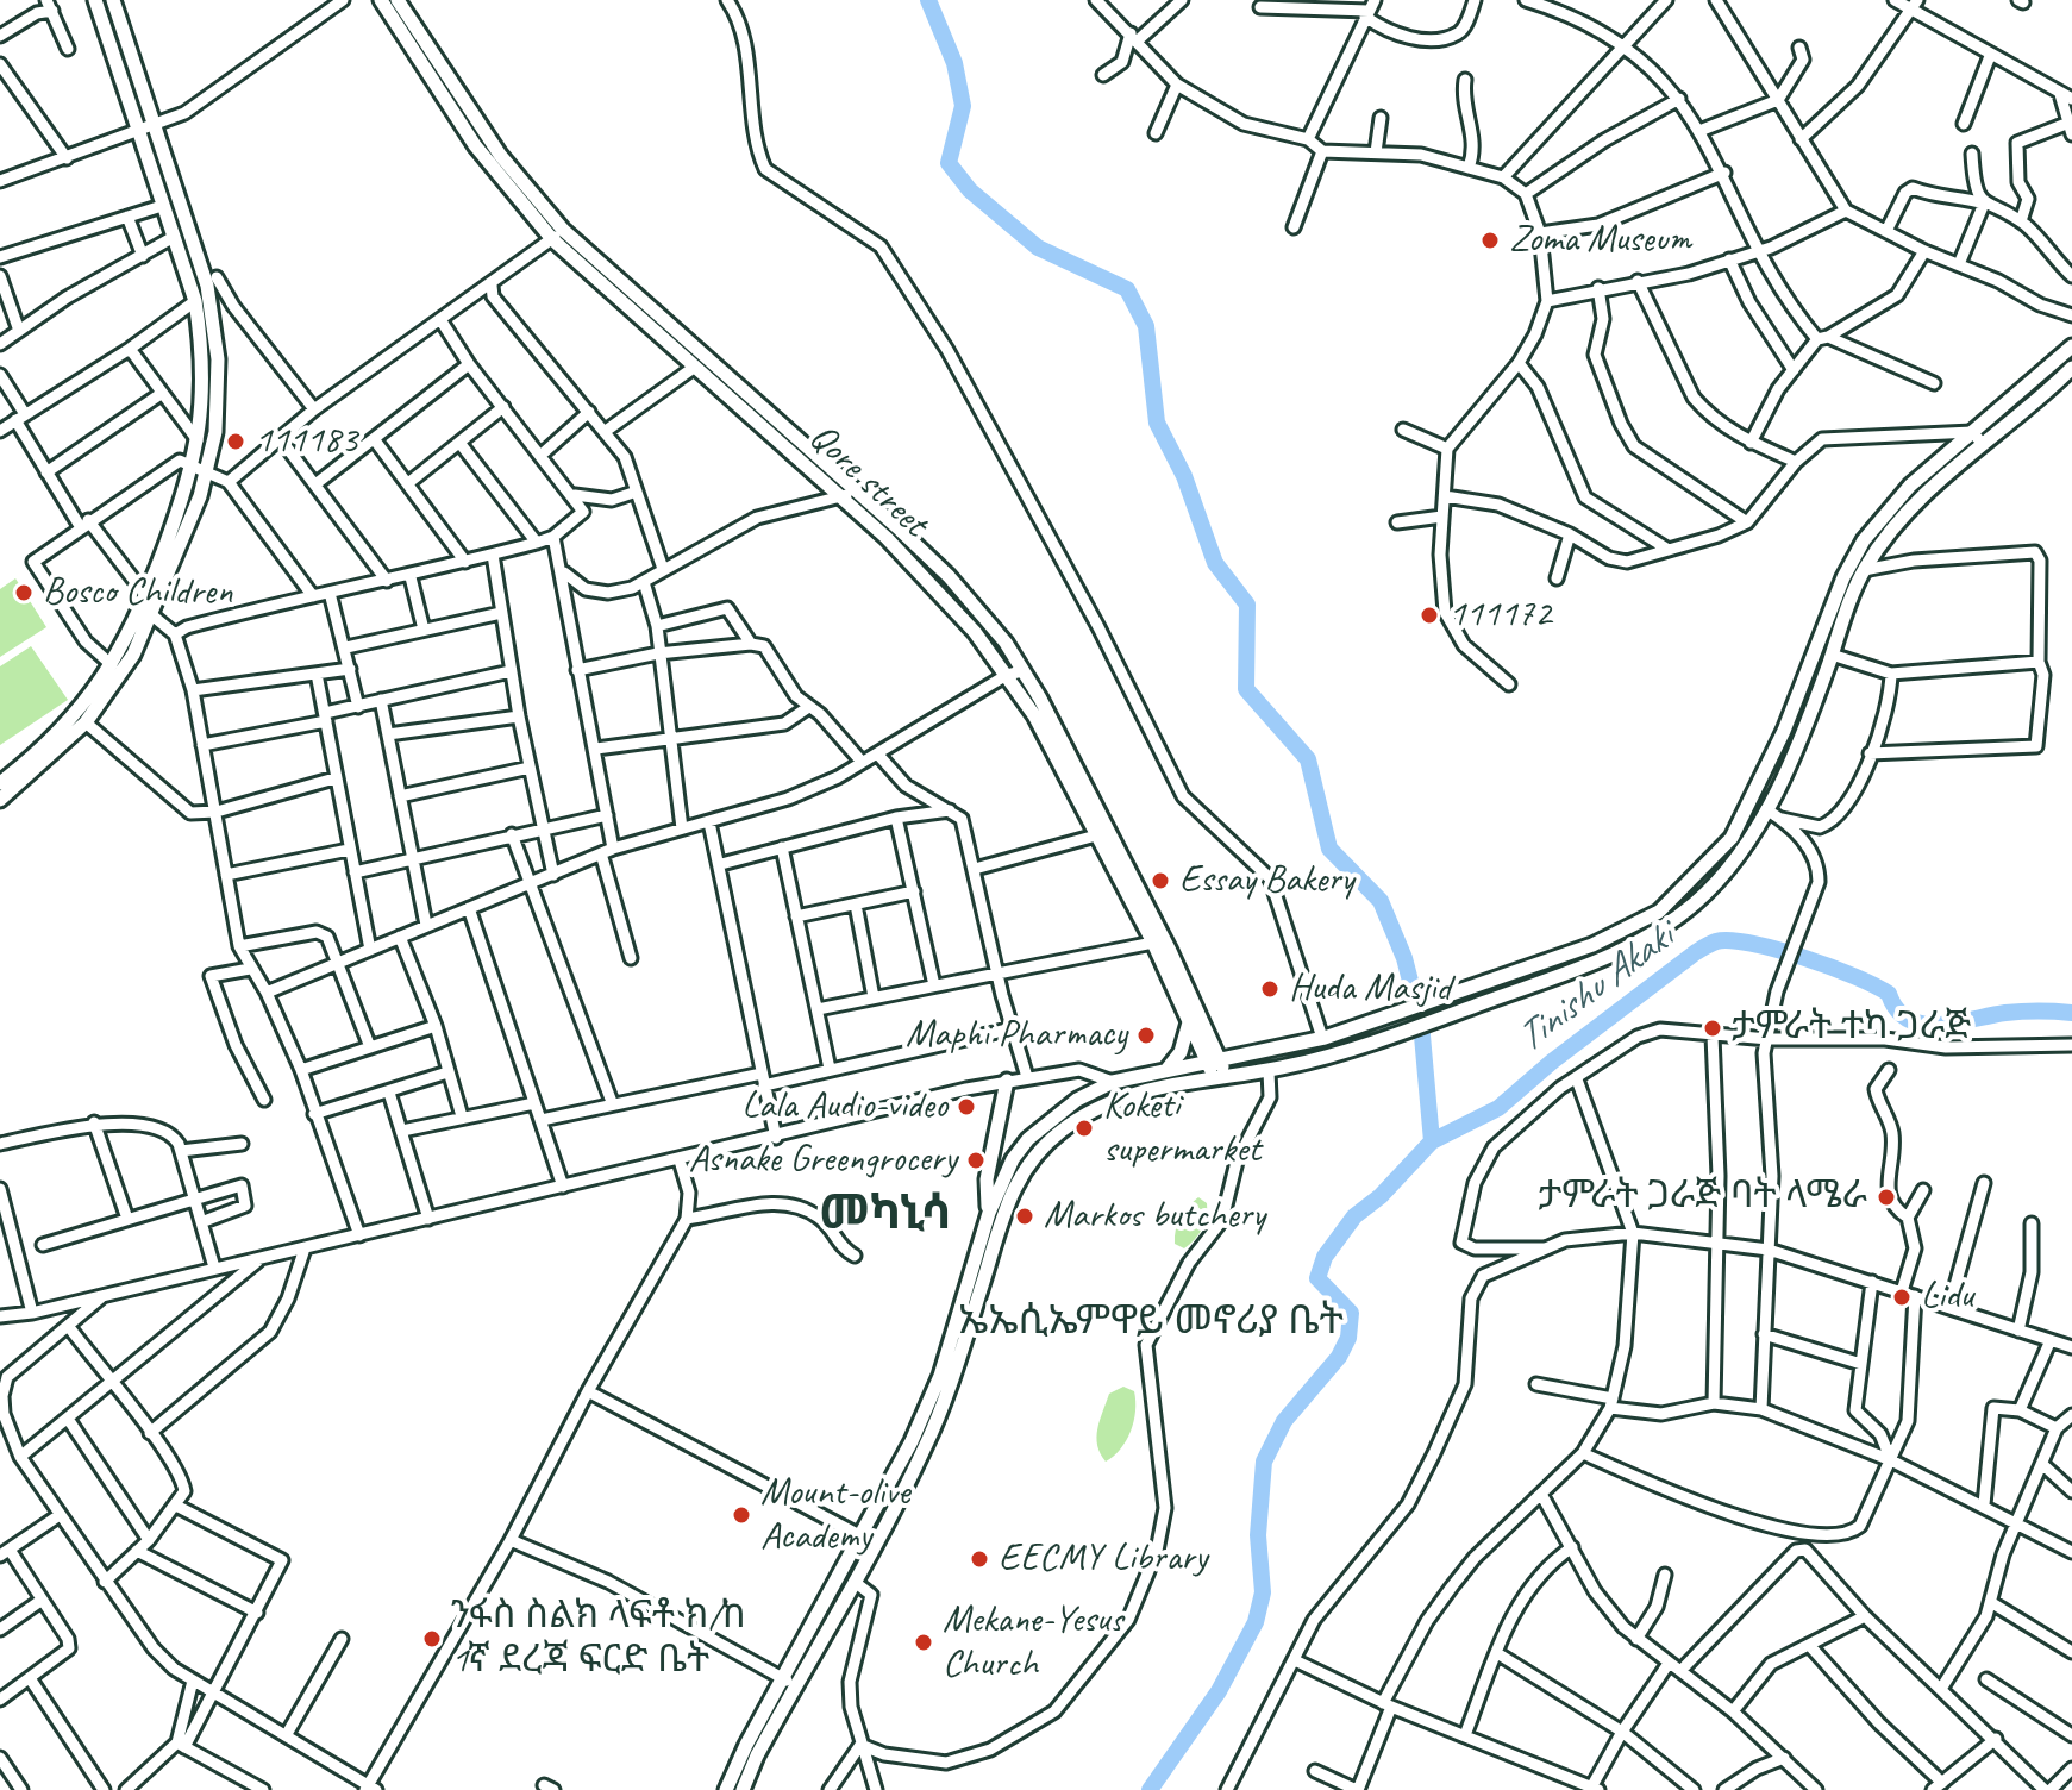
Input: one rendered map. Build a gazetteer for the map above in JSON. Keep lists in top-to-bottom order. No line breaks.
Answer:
{"streets":{"main road":["Qore street"]},"districts":["መካኒሳ","ኤኤሲኤምዋይ መኖሪያ ቤት"],"water":["Tinishu Akaki"],"places":["Zoma Museum","111183","Bosco Children","111172","Essay Bakery","Huda Masjid","ታምራት ተካ ጋራጅ","Maphi Pharmacy","Lala Audio-video","Koketi supermarket","Asnake Greengrocery","ታምራት ጋራጅ ባት ላሜራ","Markos butchery","Lidu","Mount-olive Academy","EECMY Library","ንፋስ ስልክ ላፍቶ ክ/ከ 1ኛ ደረጃ ፍርድ ቤት","Mekane-Yesus Church"]}
